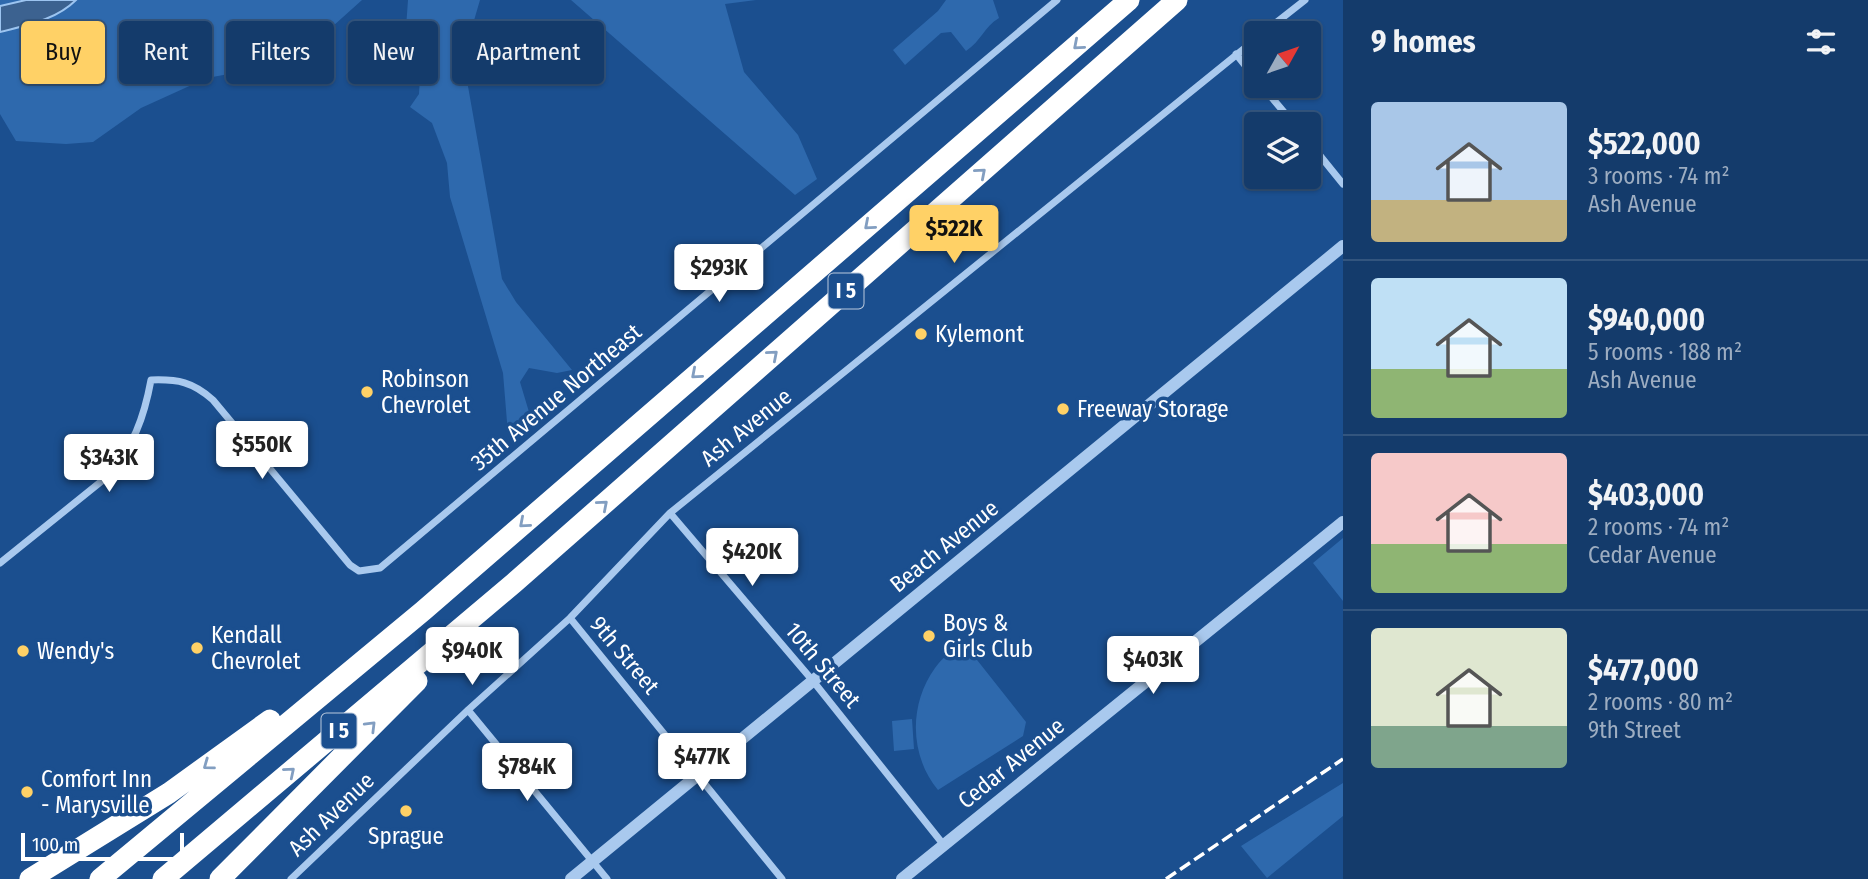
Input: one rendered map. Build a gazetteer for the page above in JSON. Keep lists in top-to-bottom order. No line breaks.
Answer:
{"streets":{"highway":["I 5"],"street":["35th Avenue Northeast","Ash Avenue","Beach Avenue","9th Street","10th Street","Cedar Avenue"]},"crossings":[["Ash Avenue","9th Street"],["Ash Avenue","10th Street"],["Beach Avenue","9th Street"],["Beach Avenue","10th Street"],["10th Street","Cedar Avenue"]],"places":["Kylemont","Robinson Chevrolet","Freeway Storage","Boys & Girls Club","Kendall Chevrolet","Wendy's","Comfort Inn - Marysville","Sprague"],"scale_bar":"100 m","north":"top right","page":{"heading":"9 homes","chip":["Buy","Rent","Filters","New","Apartment"],"list":[{"name":"$522,000","note":"3 rooms · 74 m² · Ash Avenue"},{"name":"$940,000","note":"5 rooms · 188 m² · Ash Avenue"},{"name":"$403,000","note":"2 rooms · 74 m² · Cedar Avenue"},{"name":"$477,000","note":"2 rooms · 80 m² · 9th Street"}],"price":["$522K","$293K","$550K","$343K","$420K","$940K","$403K","$477K","$784K"],"scale":"100 m"}}
